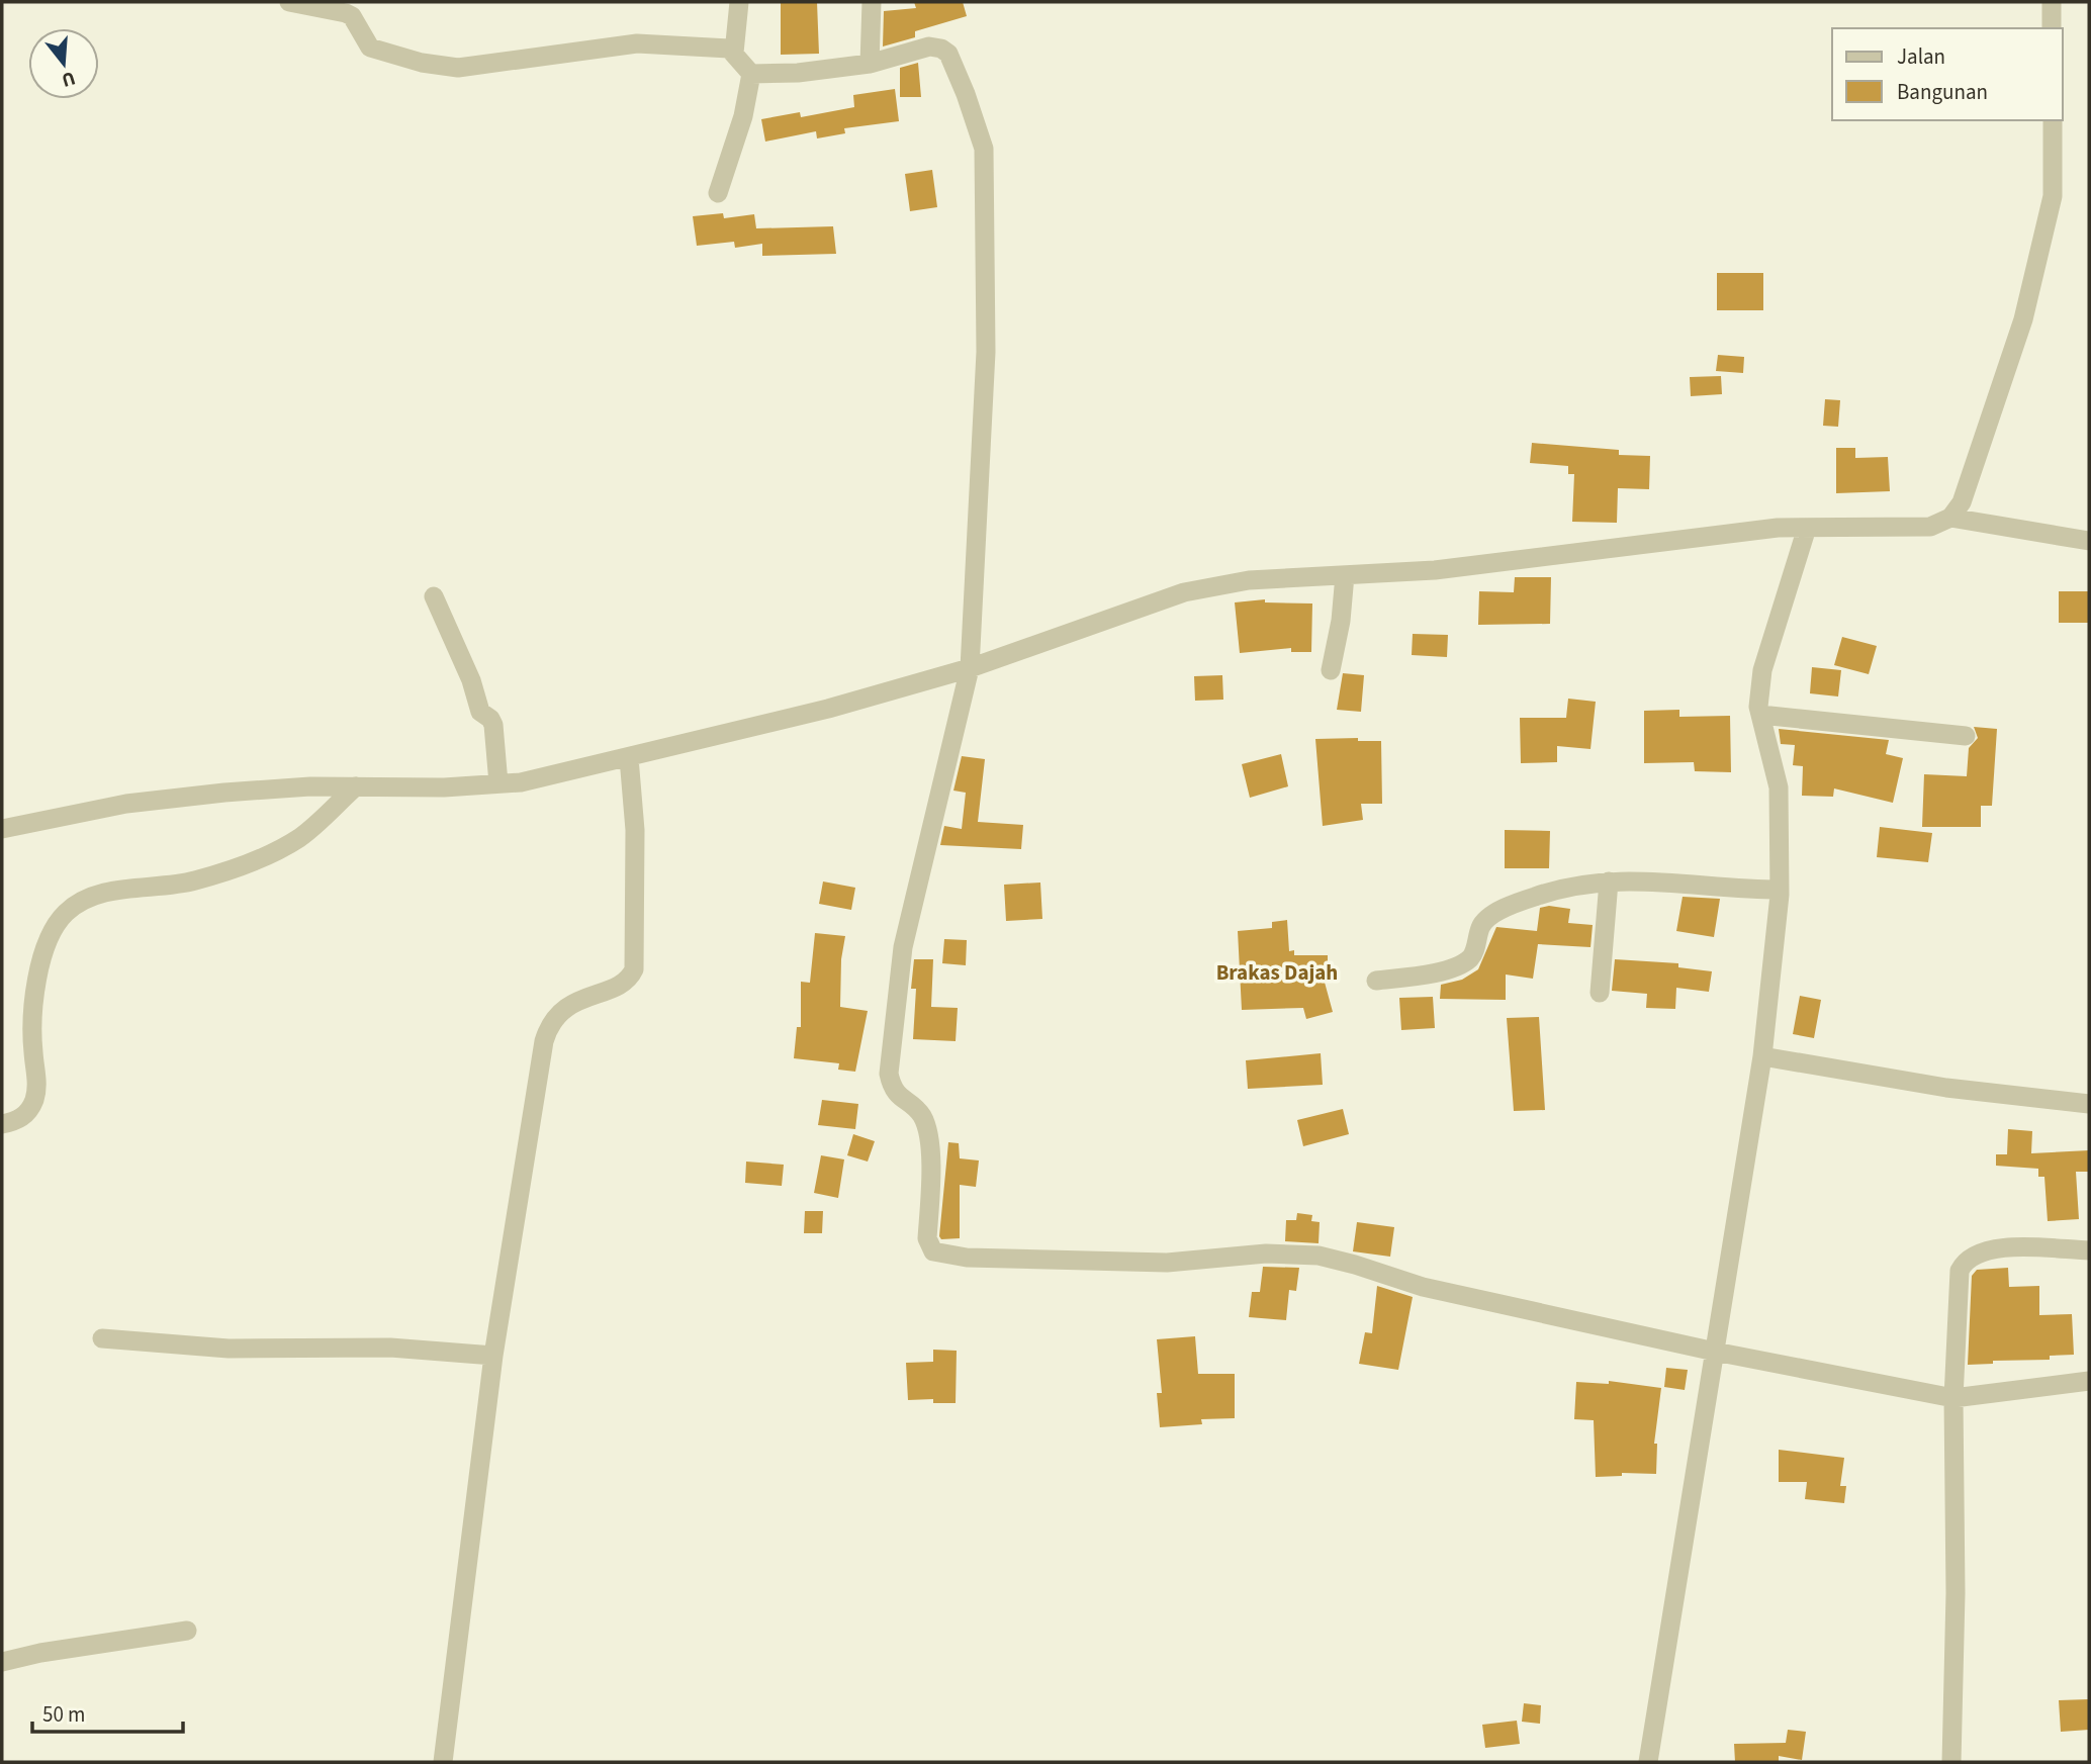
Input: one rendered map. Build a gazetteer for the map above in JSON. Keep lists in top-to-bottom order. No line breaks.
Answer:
{"districts":["Brakas Dajah"],"legend":["Jalan","Bangunan"],"scale_bar":"50 m","north":"bottom"}
